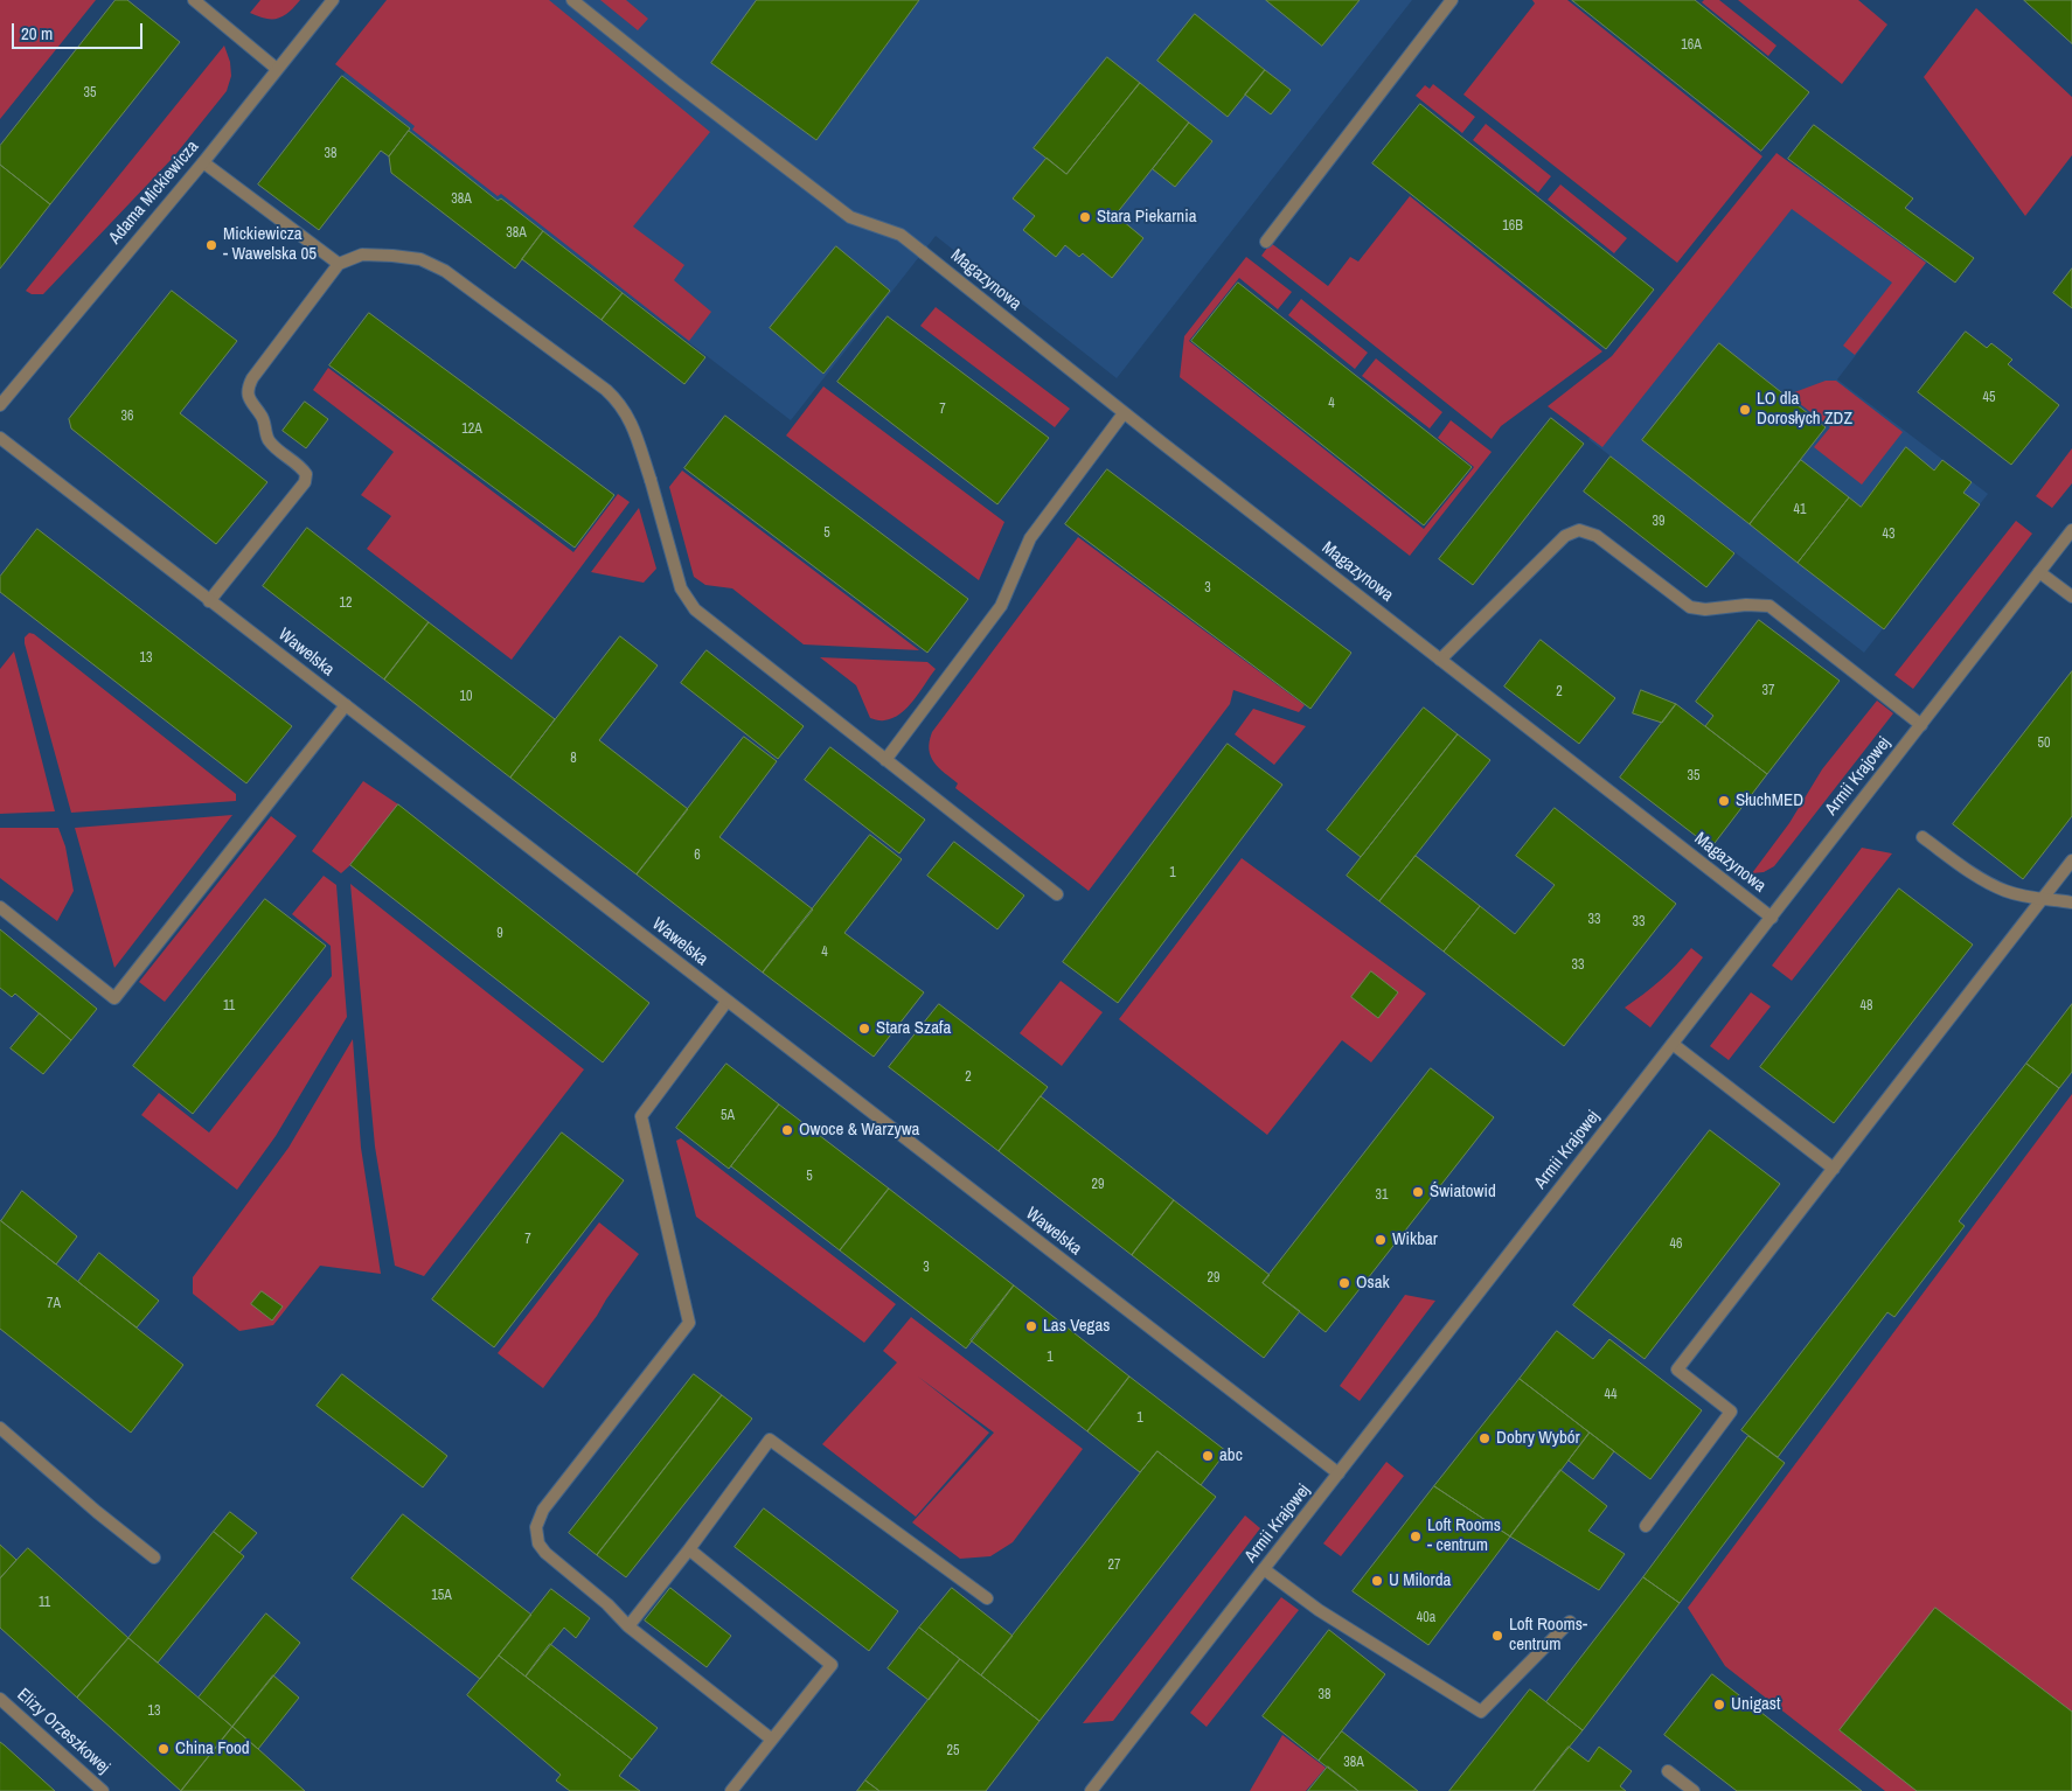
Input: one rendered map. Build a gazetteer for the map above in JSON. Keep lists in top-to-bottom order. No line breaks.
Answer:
{"streets":{"street":["Adama Mickiewicza","Magazynowa","Wawelska","Armii Krajowej","Elizy Orzeszkowej"]},"crossings":[["Magazynowa","Armii Krajowej"],["Wawelska","Armii Krajowej"]],"places":["Stara Piekarnia","Mickiewicza - Wawelska 05","LO dla Dorosłych ZDZ","SłuchMED","Stara Szafa","Owoce & Warzywa","Światowid","Wikbar","Osak","Las Vegas","Dobry Wybór","abc","Loft Rooms - centrum","U Milorda","Loft Rooms- centrum","Unigast","China Food"],"house_numbers":["16A","35","38","38A","16B","38A","45","4","7","36","12A","41","39","5","43","3","12","13","37","2","10","50","8","35","6","1","33","33","9","4","33","11","48","2","5A","5","29","31","7","46","3","29","7A","1","44","1","27","15A","11","40a","38","13","25","38A"],"scale_bar":"20 m"}
